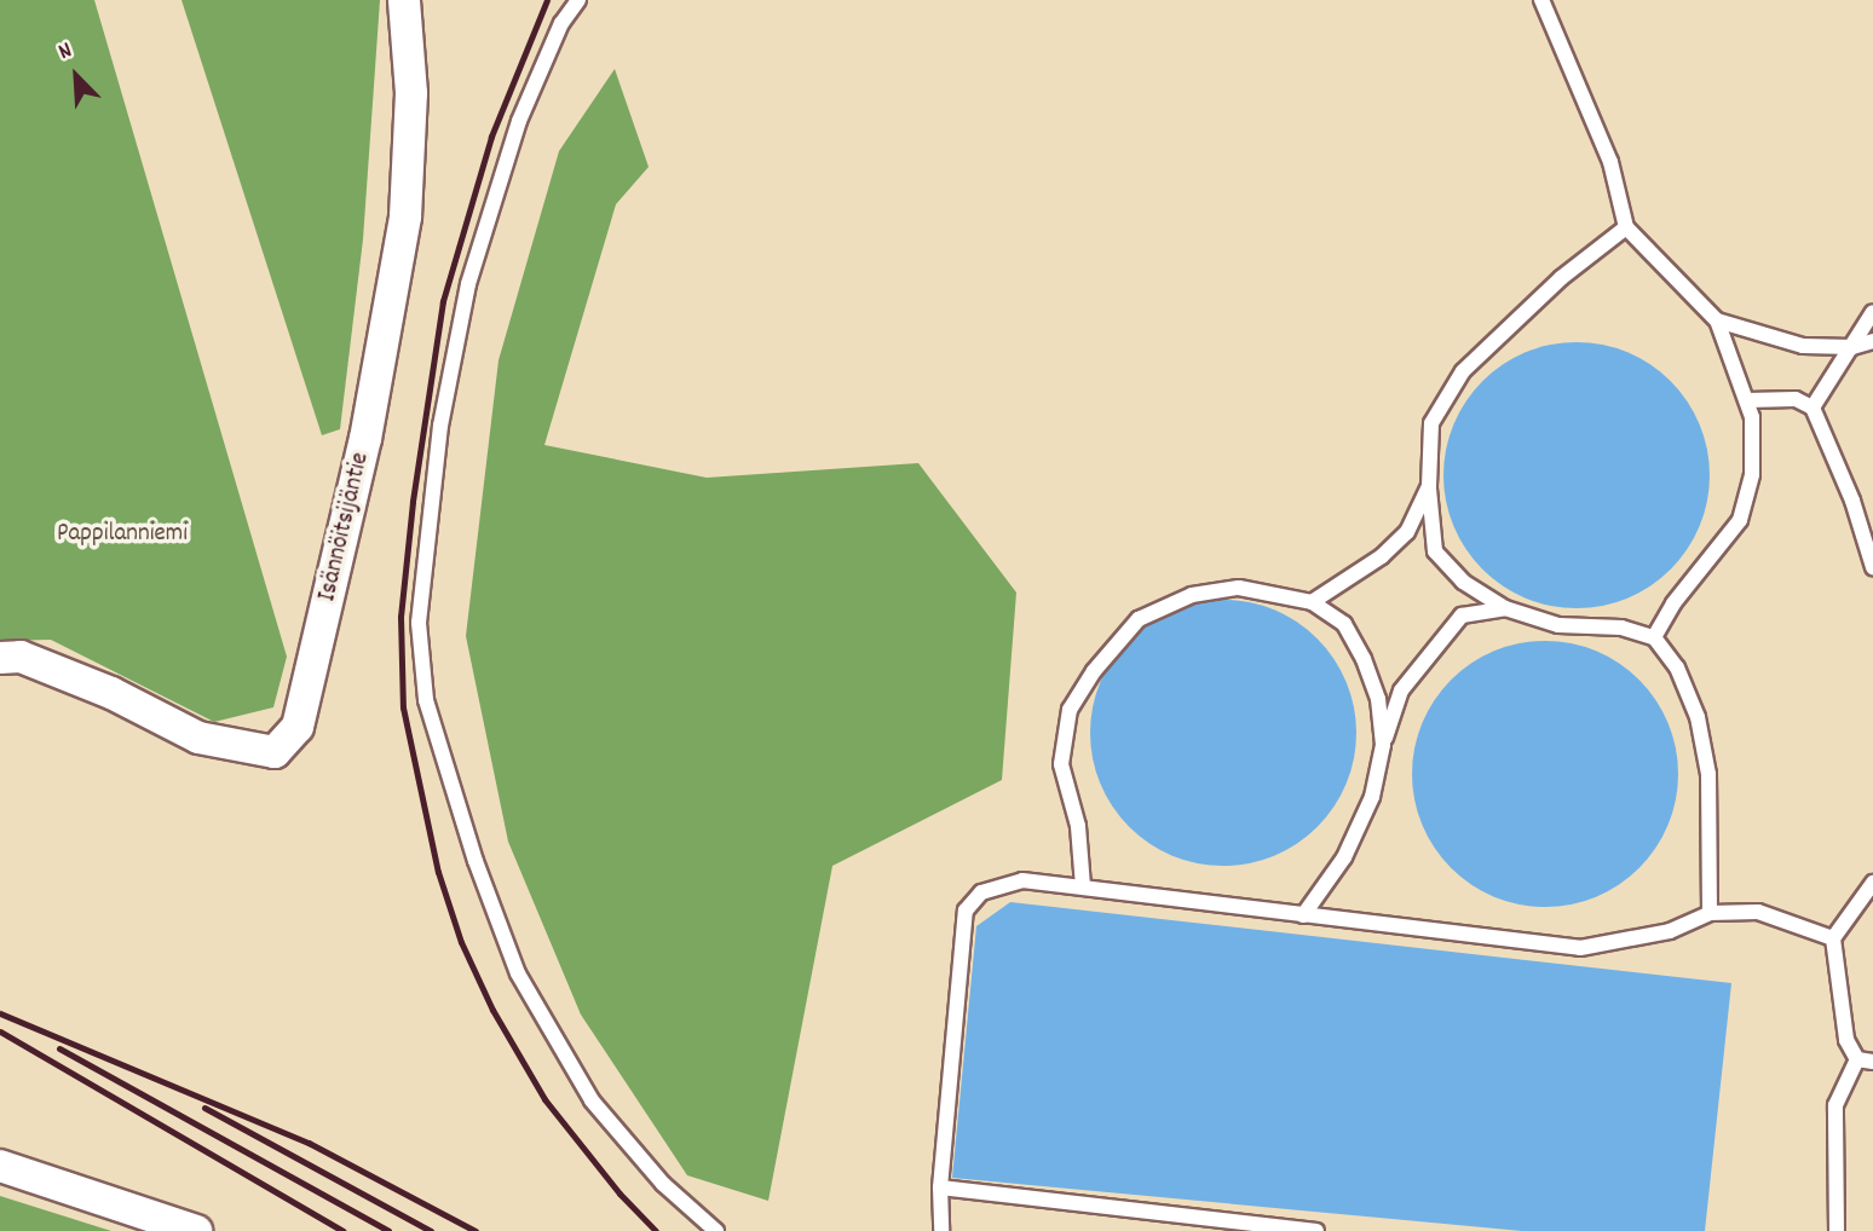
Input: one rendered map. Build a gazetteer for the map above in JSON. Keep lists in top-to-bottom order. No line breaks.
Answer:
{"streets":{"street":["Isännöitsijäntie"]},"parks":["Pappilanniemi"],"north":"top left"}
